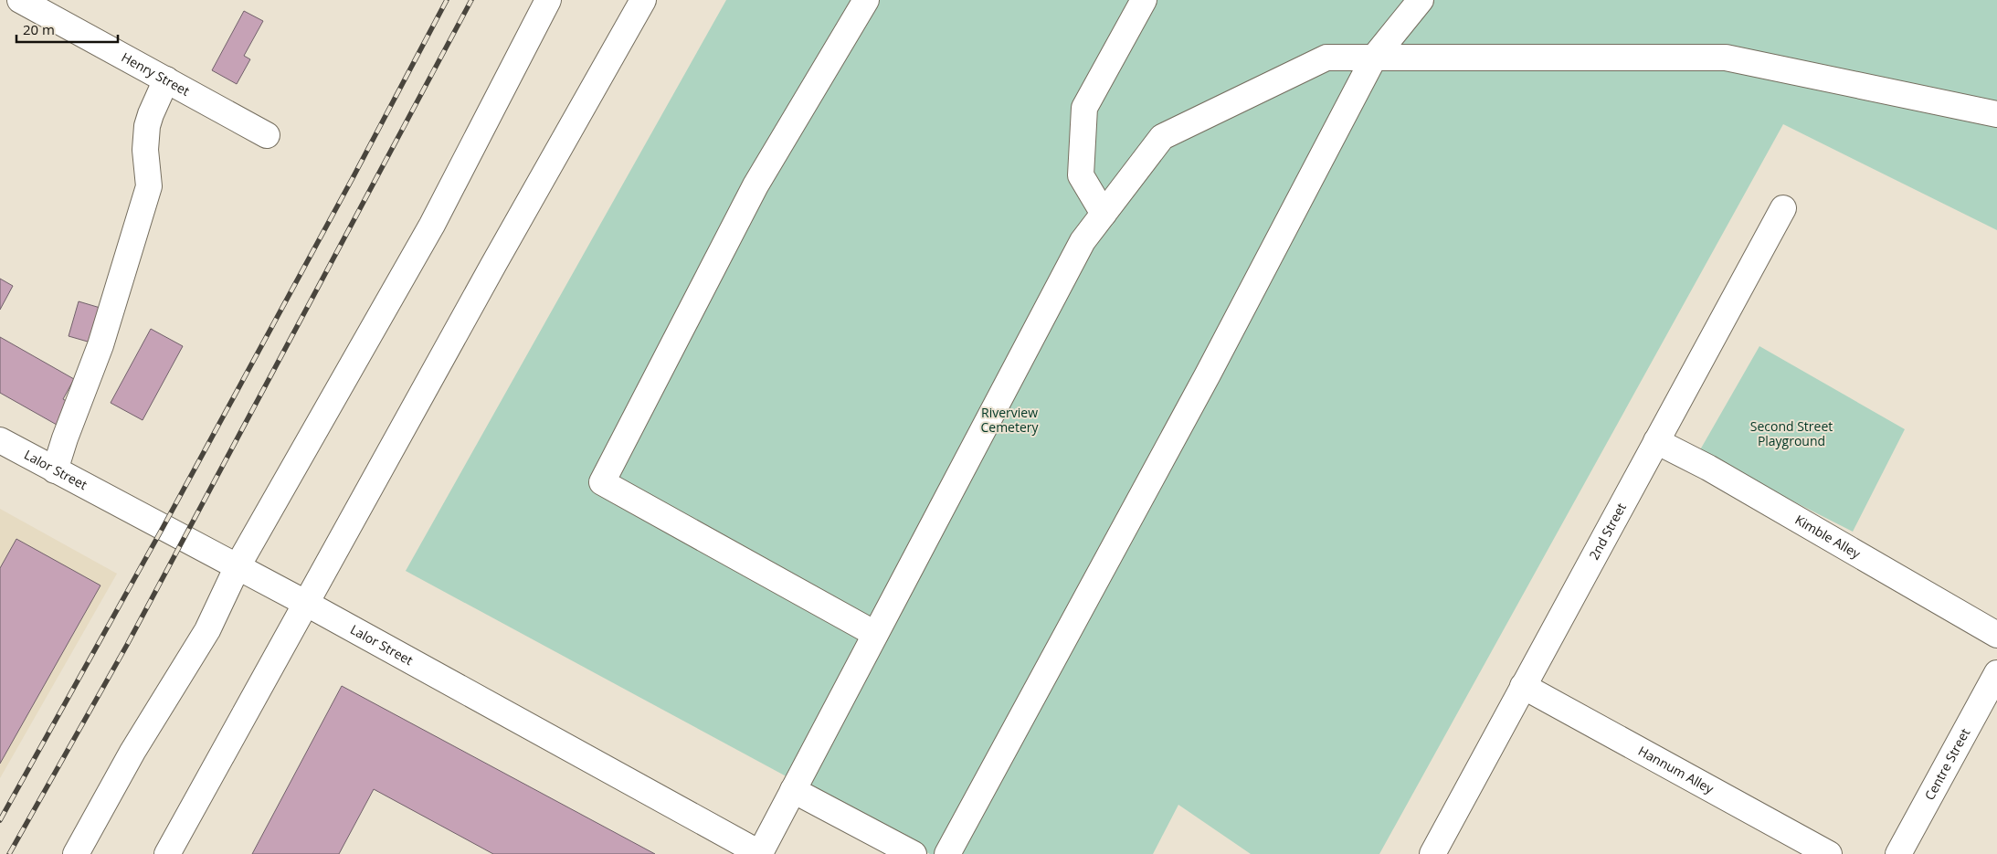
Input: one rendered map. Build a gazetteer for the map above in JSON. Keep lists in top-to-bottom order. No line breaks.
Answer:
{"streets":{"main road":["Henry Street","Lalor Street","2nd Street","Kimble Alley","Centre Street","Hannum Alley"]},"crossings":[["2nd Street","Kimble Alley"],["2nd Street","Hannum Alley"]],"parks":["Riverview Cemetery","Second Street Playground"],"scale_bar":"20 m"}
